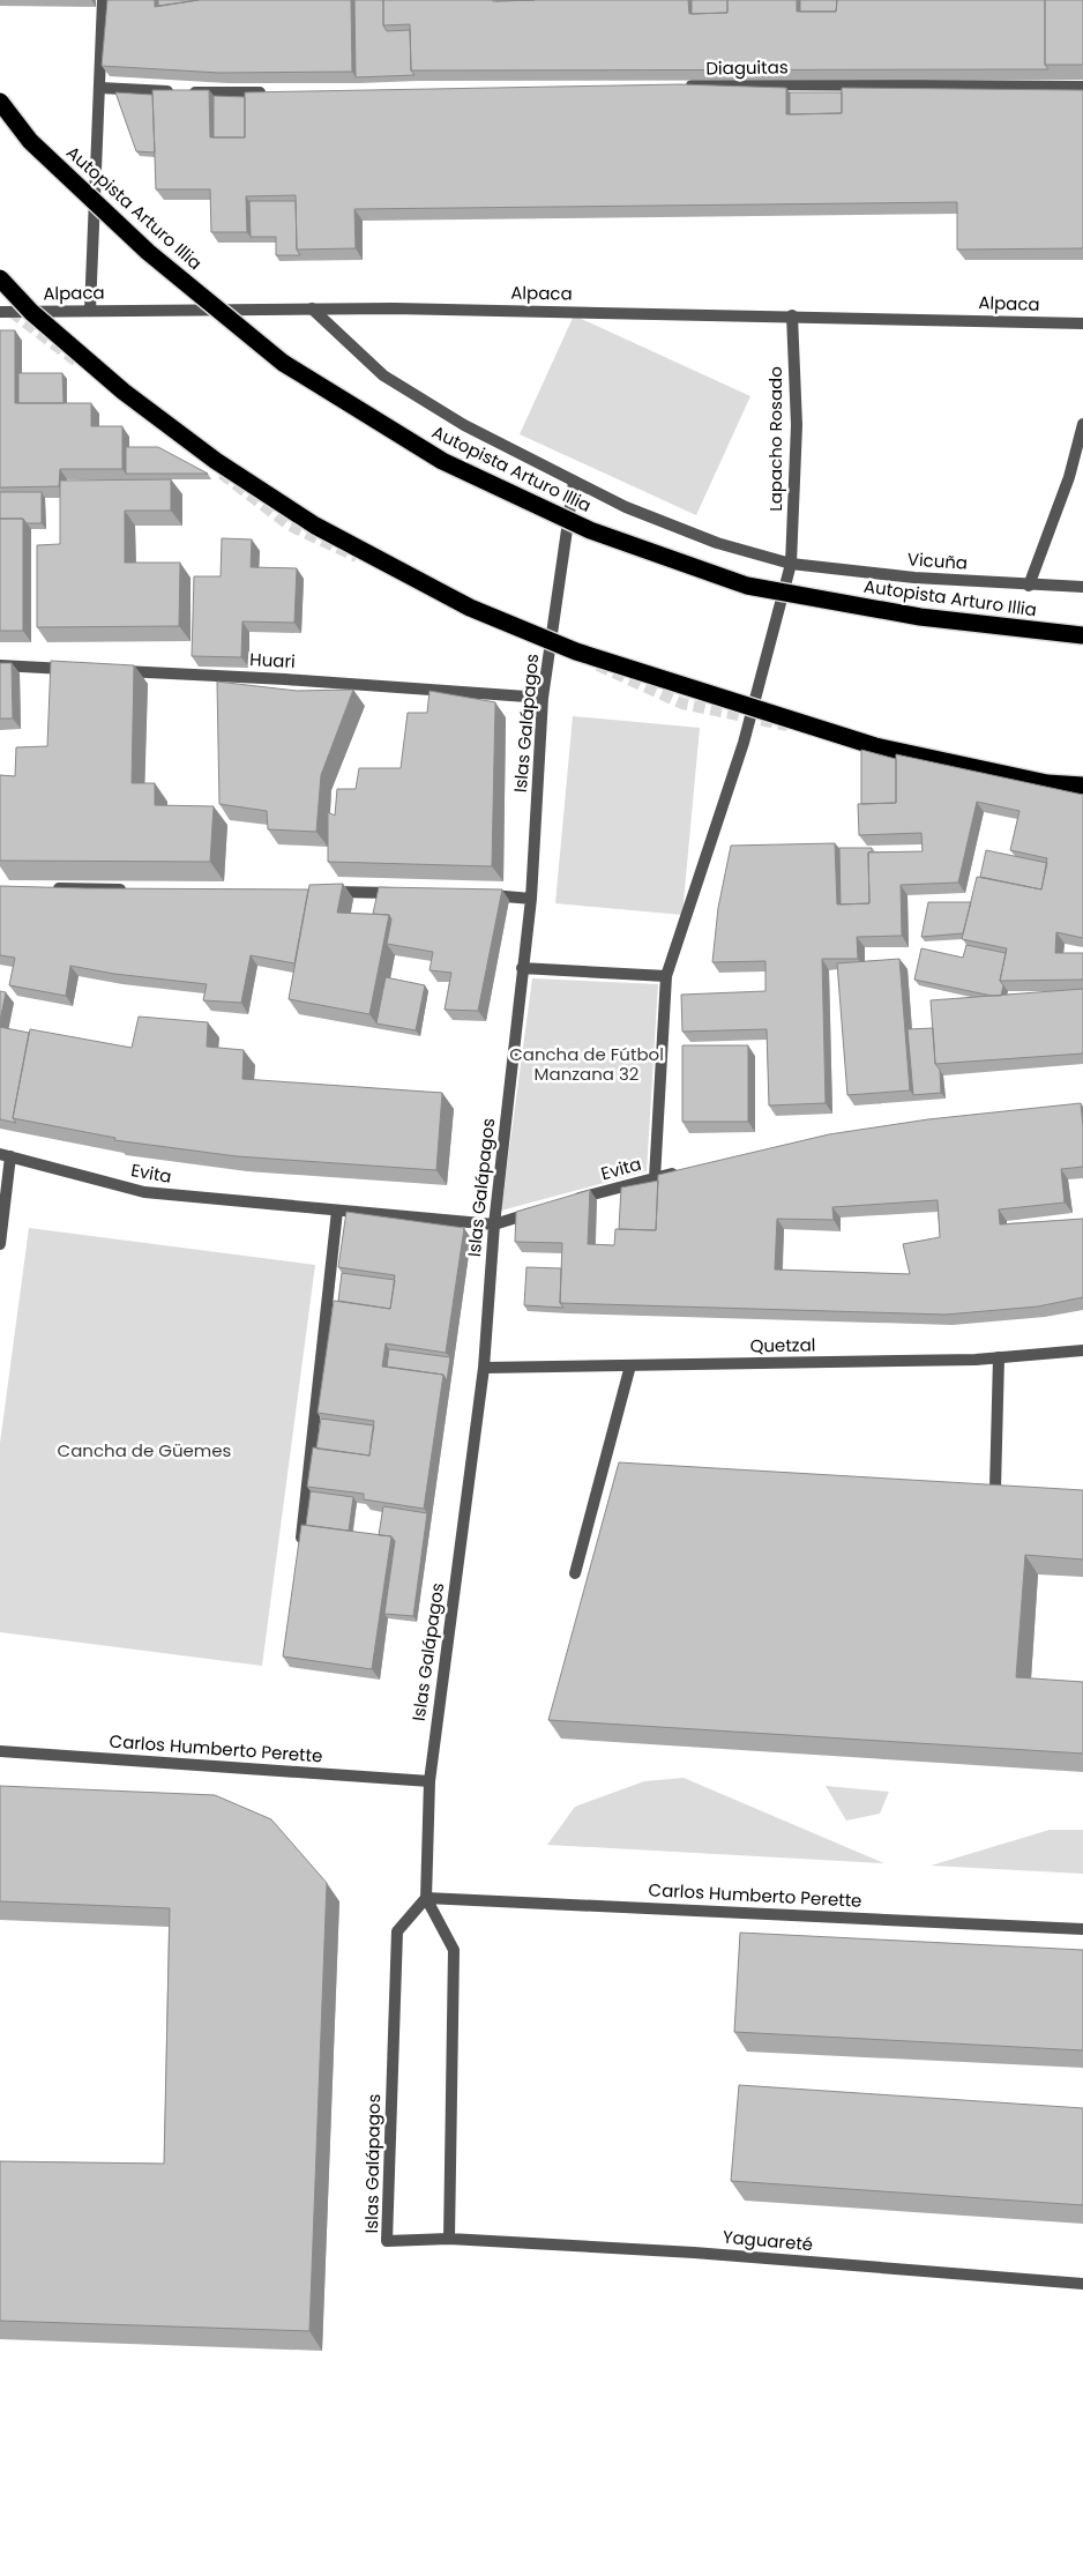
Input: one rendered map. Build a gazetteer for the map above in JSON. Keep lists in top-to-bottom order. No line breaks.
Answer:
{"streets":{"highway":["Autopista Arturo Illia"],"street":["Diaguitas","Alpaca","Lapacho Rosado","Vicuña","Huari","Islas Galápagos","Evita","Quetzal","Carlos Humberto Perette","Yaguareté"]},"crossings":[["Alpaca","Lapacho Rosado"],["Alpaca","Vicuña"],["Lapacho Rosado","Vicuña"],["Lapacho Rosado","Evita"],["Vicuña","Islas Galápagos"],["Huari","Islas Galápagos"],["Islas Galápagos","Evita"],["Islas Galápagos","Quetzal"],["Islas Galápagos","Carlos Humberto Perette"],["Islas Galápagos","Yaguareté"]],"parks":["Cancha de Fútbol Manzana 32","Cancha de Güemes"]}
